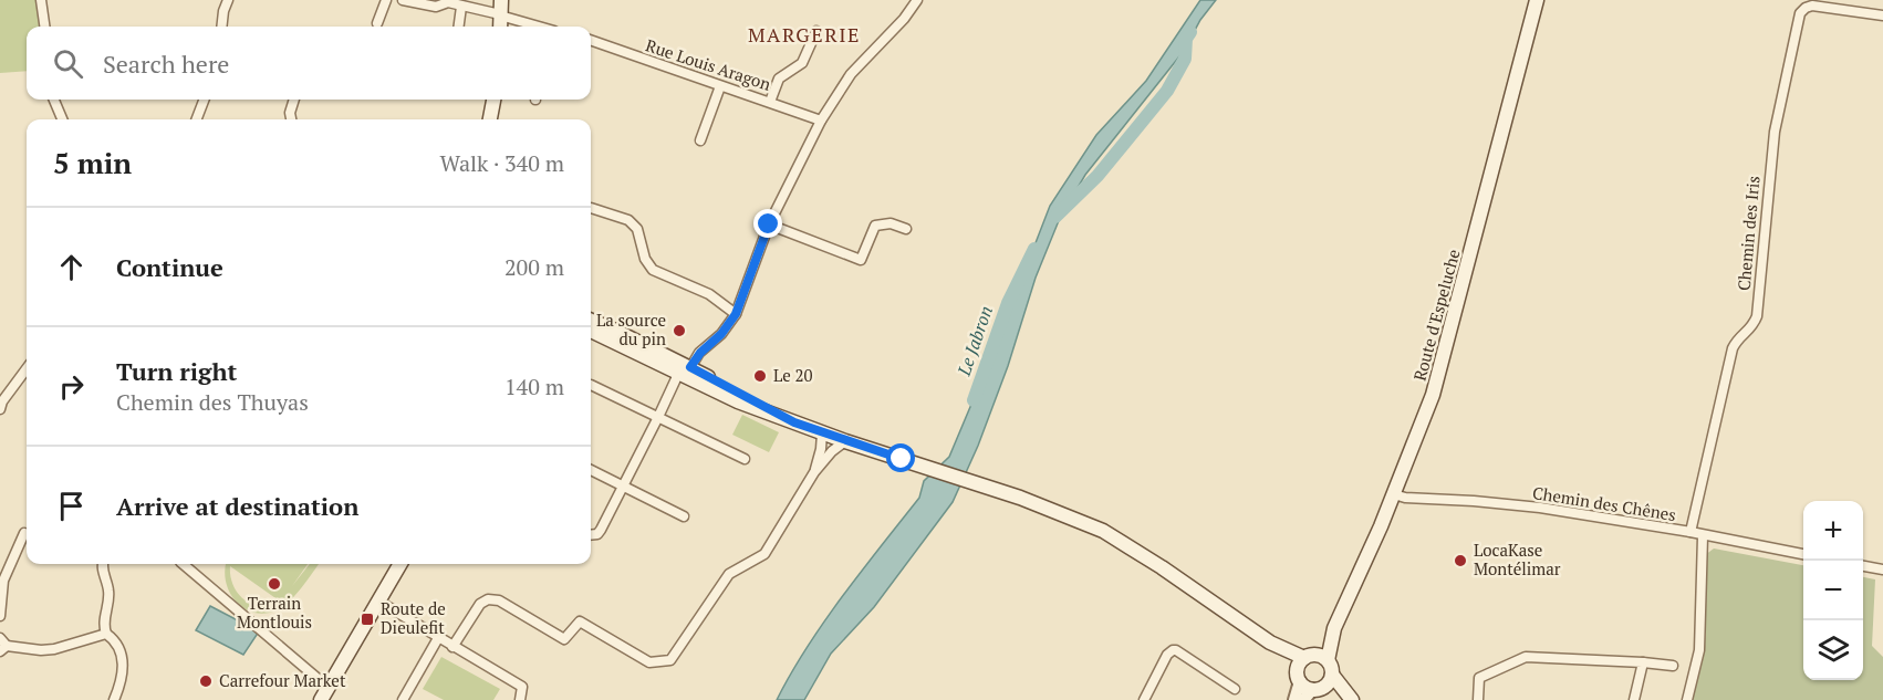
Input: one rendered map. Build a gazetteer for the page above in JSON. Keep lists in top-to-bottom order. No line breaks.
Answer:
{"streets":{"main road":["Route d'Espeluche"],"street":["Rue Louis Aragon","Chemin des Iris","Chemin des Chênes"]},"crossings":[["Chemin des Iris","Chemin des Chênes"],["Route d'Espeluche","Chemin des Chênes"]],"districts":["MARGERIE"],"water":["Le Jabron"],"places":{"other":["La source du pin","Le 20","LocaKase Montélimar","Terrain Montlouis","Carrefour Market"],"transit":["Route de Dieulefit"]},"page":{"search":"Search here","heading":["5 min","Walk · 340 m"],"list":[["Continue","200 m"],["Turn right","Chemin des Thuyas","140 m"],"Arrive at destination"],"map_buttons":["+","−"]}}
